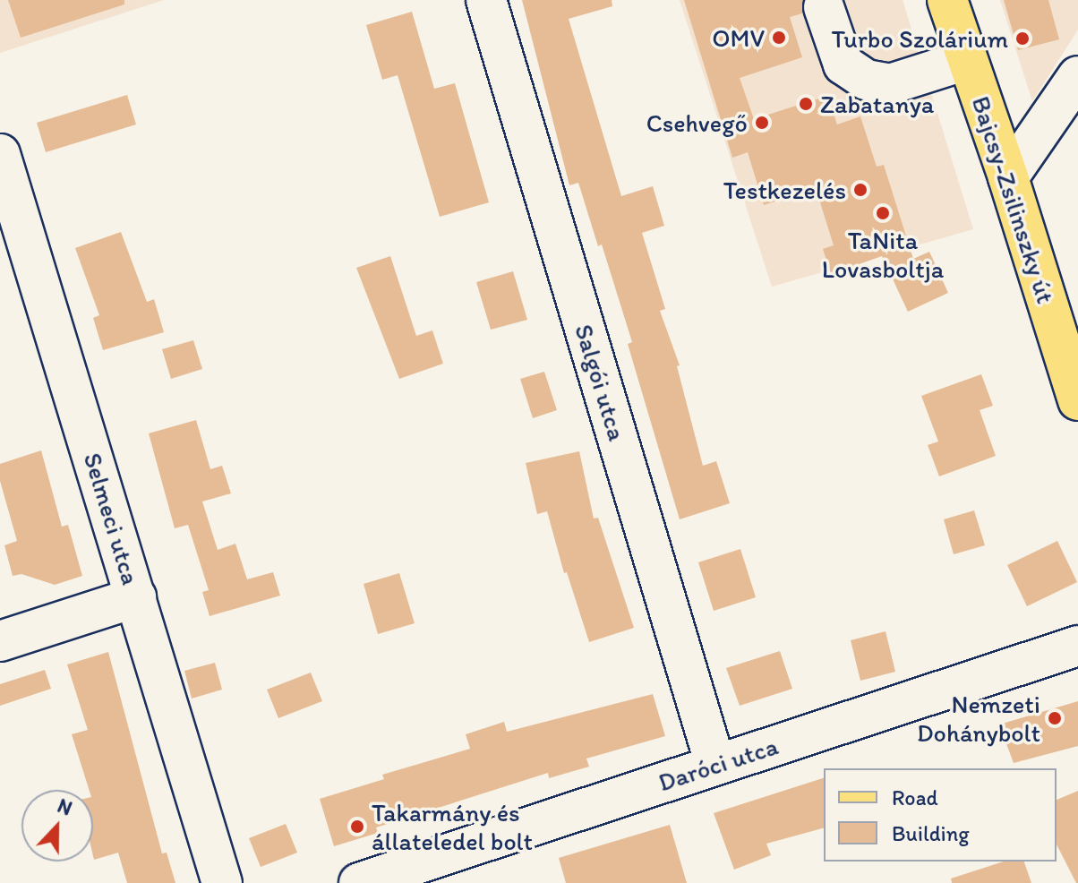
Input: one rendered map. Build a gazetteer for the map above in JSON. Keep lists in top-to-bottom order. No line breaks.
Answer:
{"streets":{"main road":["Bajcsy-Zsilinszky út"],"street":["Salgói utca","Selmeci utca","Daróci utca"]},"crossings":[["Salgói utca","Daróci utca"]],"places":["OMV","Turbo Szolárium","Zabatanya","Csehvegő","Testkezelés","TaNita Lovasboltja","Nemzeti Dohánybolt","Takarmány és állateledel bolt"],"legend":["Road","Building"],"north":"top"}
